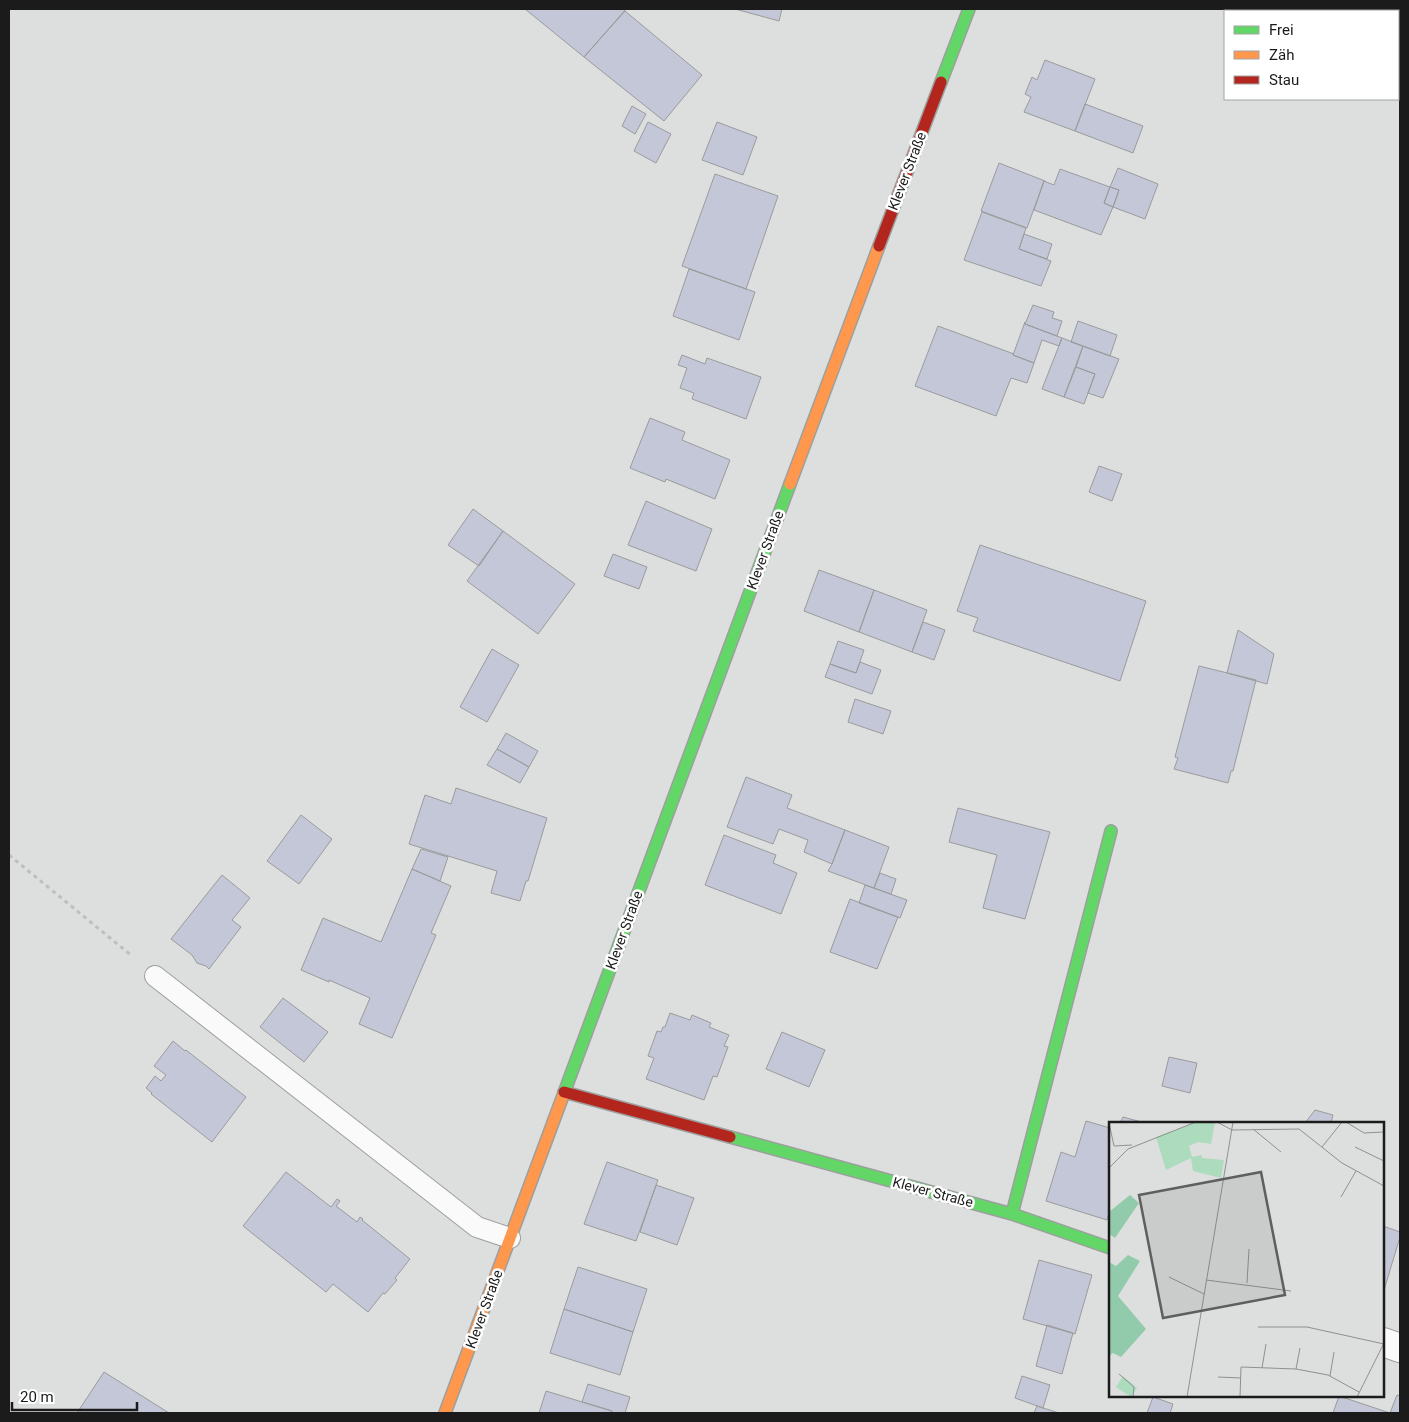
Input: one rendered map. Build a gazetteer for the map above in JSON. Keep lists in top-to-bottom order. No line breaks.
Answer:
{"streets":{"street":["Klever Straße"]},"legend":["Frei","Zäh","Stau"],"scale_bar":"20 m"}
